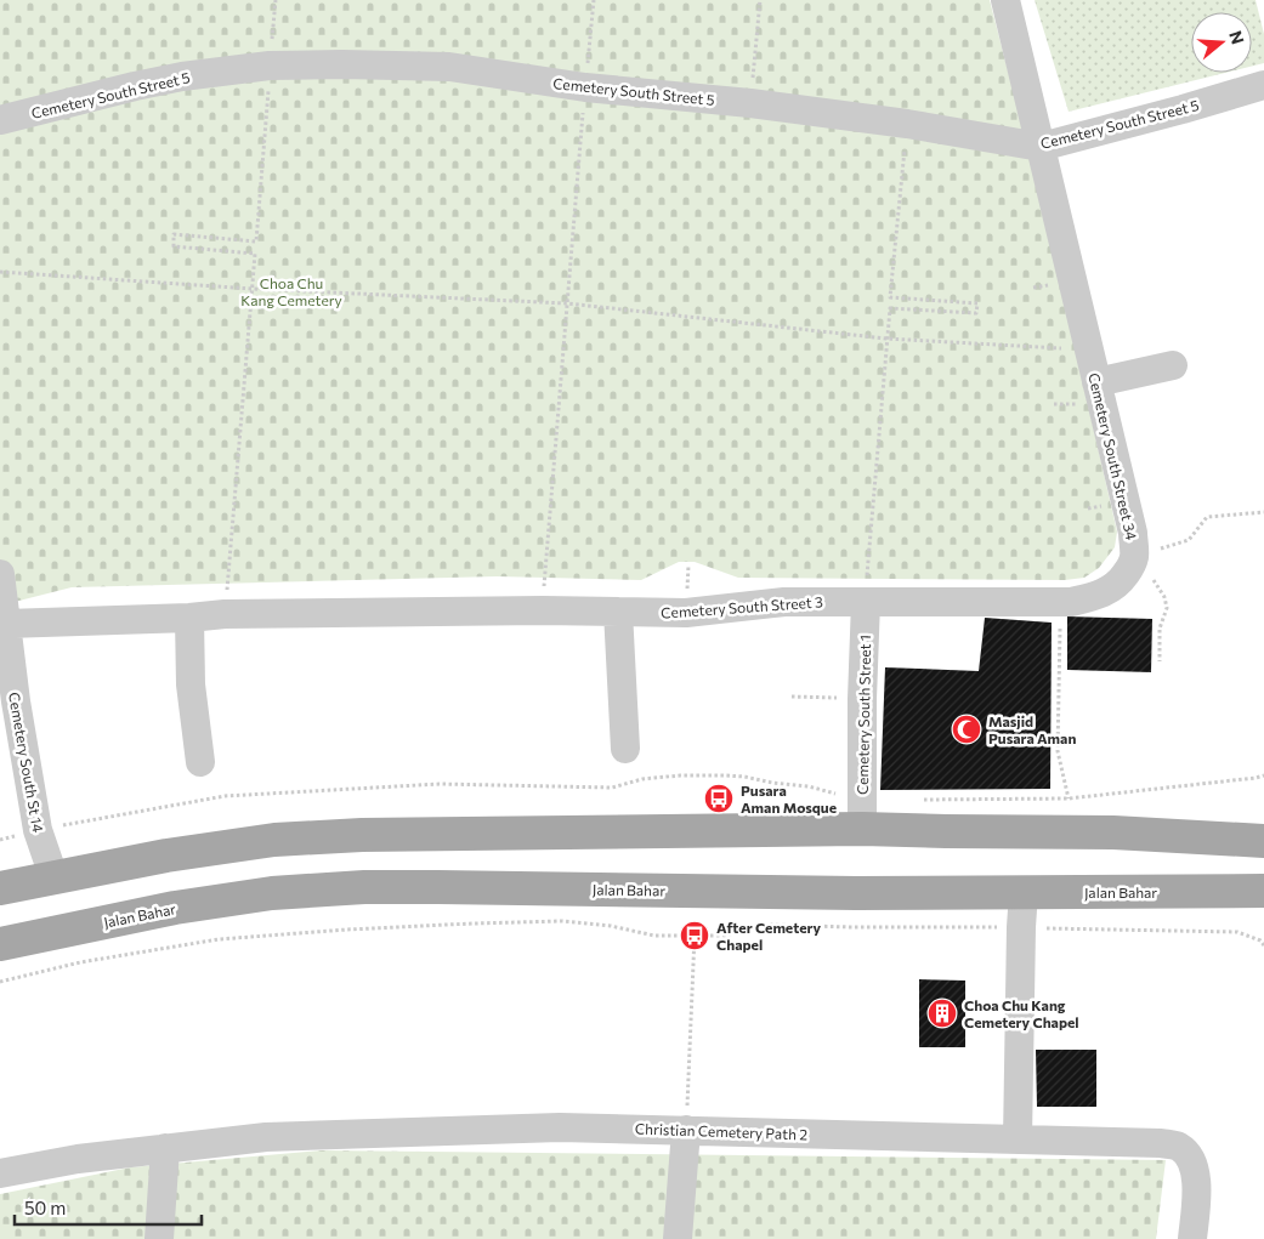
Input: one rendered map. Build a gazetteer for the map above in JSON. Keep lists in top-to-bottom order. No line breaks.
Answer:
{"streets":{"main road":["Jalan Bahar"],"lane":["Cemetery South Street 5","Cemetery South Street 34","Cemetery South Street 3","Cemetery South Street 1","Cemetery South St 14","Christian Cemetery Path 2"]},"crossings":[["Cemetery South Street 5","Cemetery South Street 34"],["Cemetery South Street 34","Cemetery South Street 3"],["Cemetery South Street 34","Cemetery South Street 1"],["Cemetery South Street 3","Cemetery South Street 1"],["Cemetery South Street 3","Cemetery South St 14"]],"parks":["Choa Chu Kang Cemetery"],"places":{"mosque":["Masjid Pusara Aman"],"bus stop":["Pusara Aman Mosque","After Cemetery Chapel"],"building":["Choa Chu Kang Cemetery Chapel"]},"scale_bar":"50 m","north":"right"}
